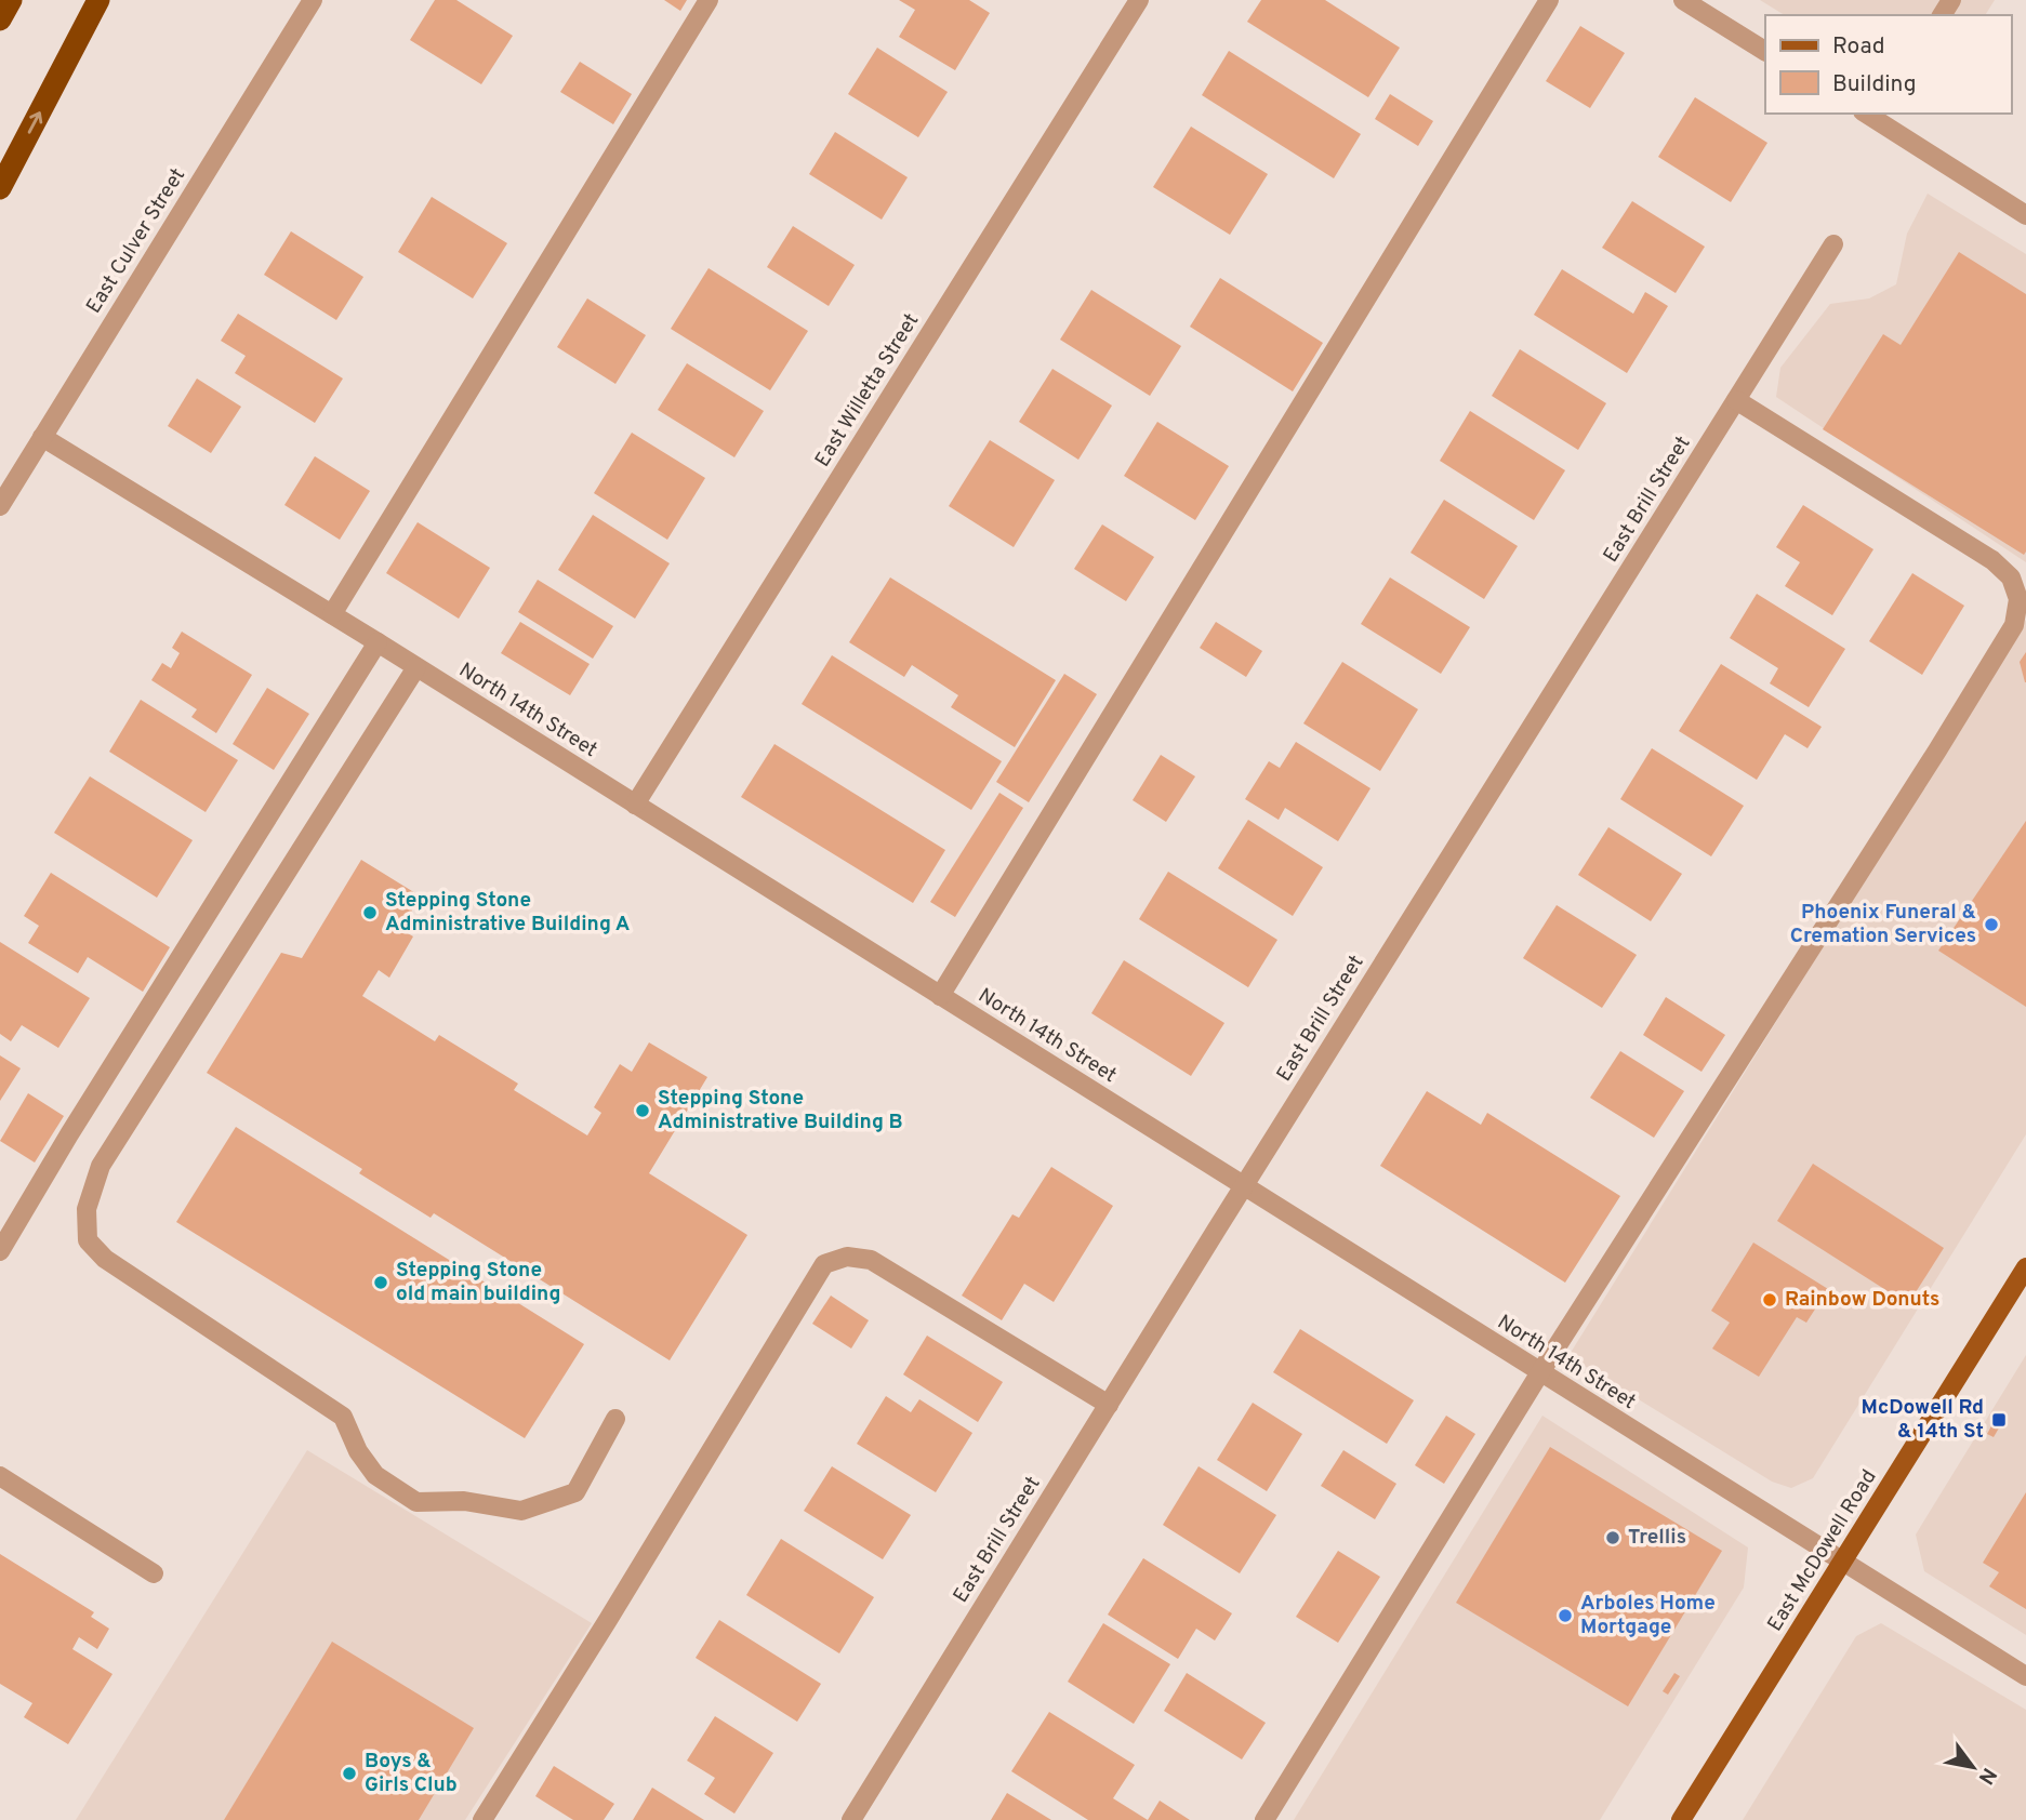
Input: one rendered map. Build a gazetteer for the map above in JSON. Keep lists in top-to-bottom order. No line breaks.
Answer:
{"streets":{"main road":["East McDowell Road"],"street":["East Culver Street","East Willetta Street","East Brill Street","North 14th Street"]},"crossings":[["East Culver Street","North 14th Street"],["East Willetta Street","North 14th Street"],["East Brill Street","North 14th Street"],["North 14th Street","East McDowell Road"]],"places":{"other":["Stepping Stone Administrative Building A","Phoenix Funeral & Cremation Services","Stepping Stone Administrative Building B","Stepping Stone old main building","Rainbow Donuts","Trellis","Arboles Home Mortgage","Boys & Girls Club"],"transit":["McDowell Rd & 14th St"]},"legend":["Road","Building"],"north":"bottom right"}
